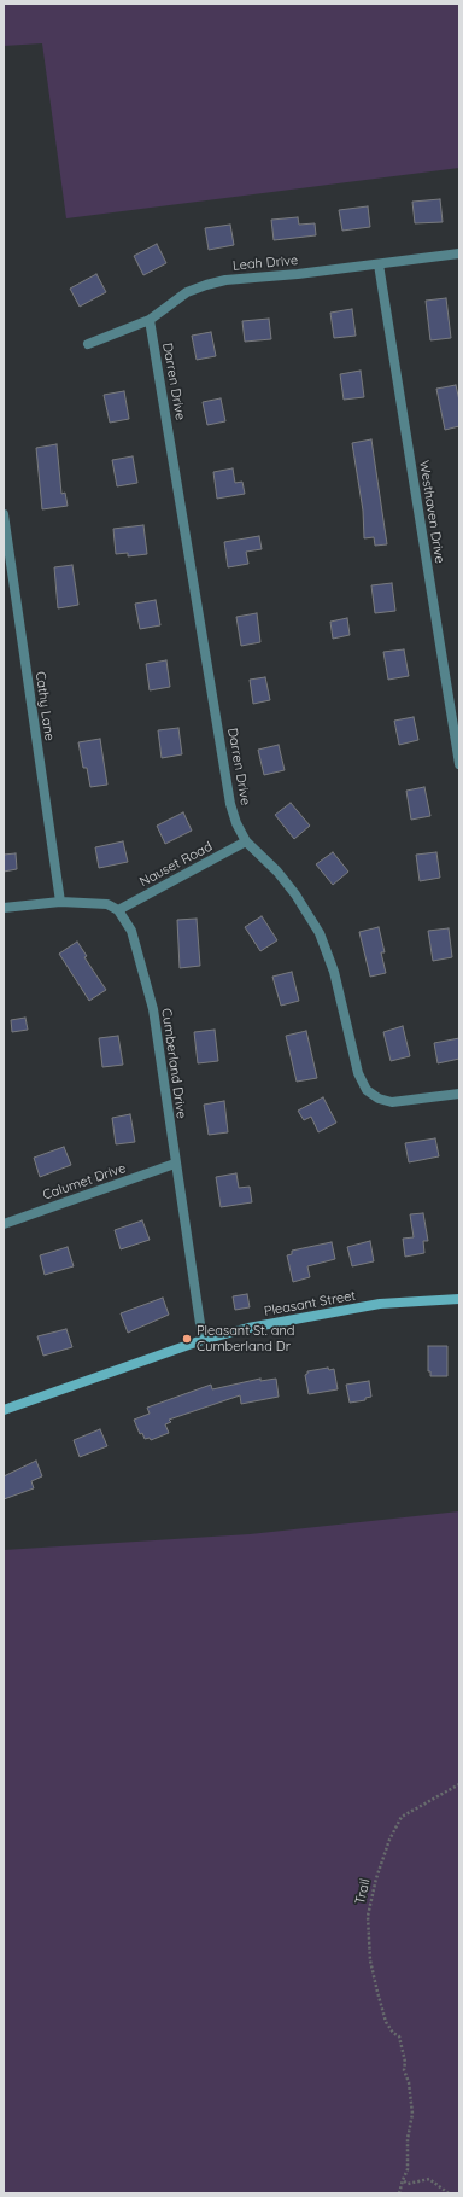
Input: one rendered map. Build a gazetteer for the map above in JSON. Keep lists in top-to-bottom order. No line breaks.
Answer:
{"streets":{"main road":["Pleasant Street"],"street":["Leah Drive","Darren Drive","Westhaven Drive","Cathy Lane","Nauset Road","Cumberland Drive","Calumet Drive"],"path":["Trail"]},"crossings":[["Leah Drive","Darren Drive"],["Leah Drive","Westhaven Drive"],["Darren Drive","Nauset Road"],["Nauset Road","Cumberland Drive"],["Cumberland Drive","Calumet Drive"],["Cumberland Drive","Pleasant Street"]],"places":["Pleasant St. and Cumberland Dr"]}
